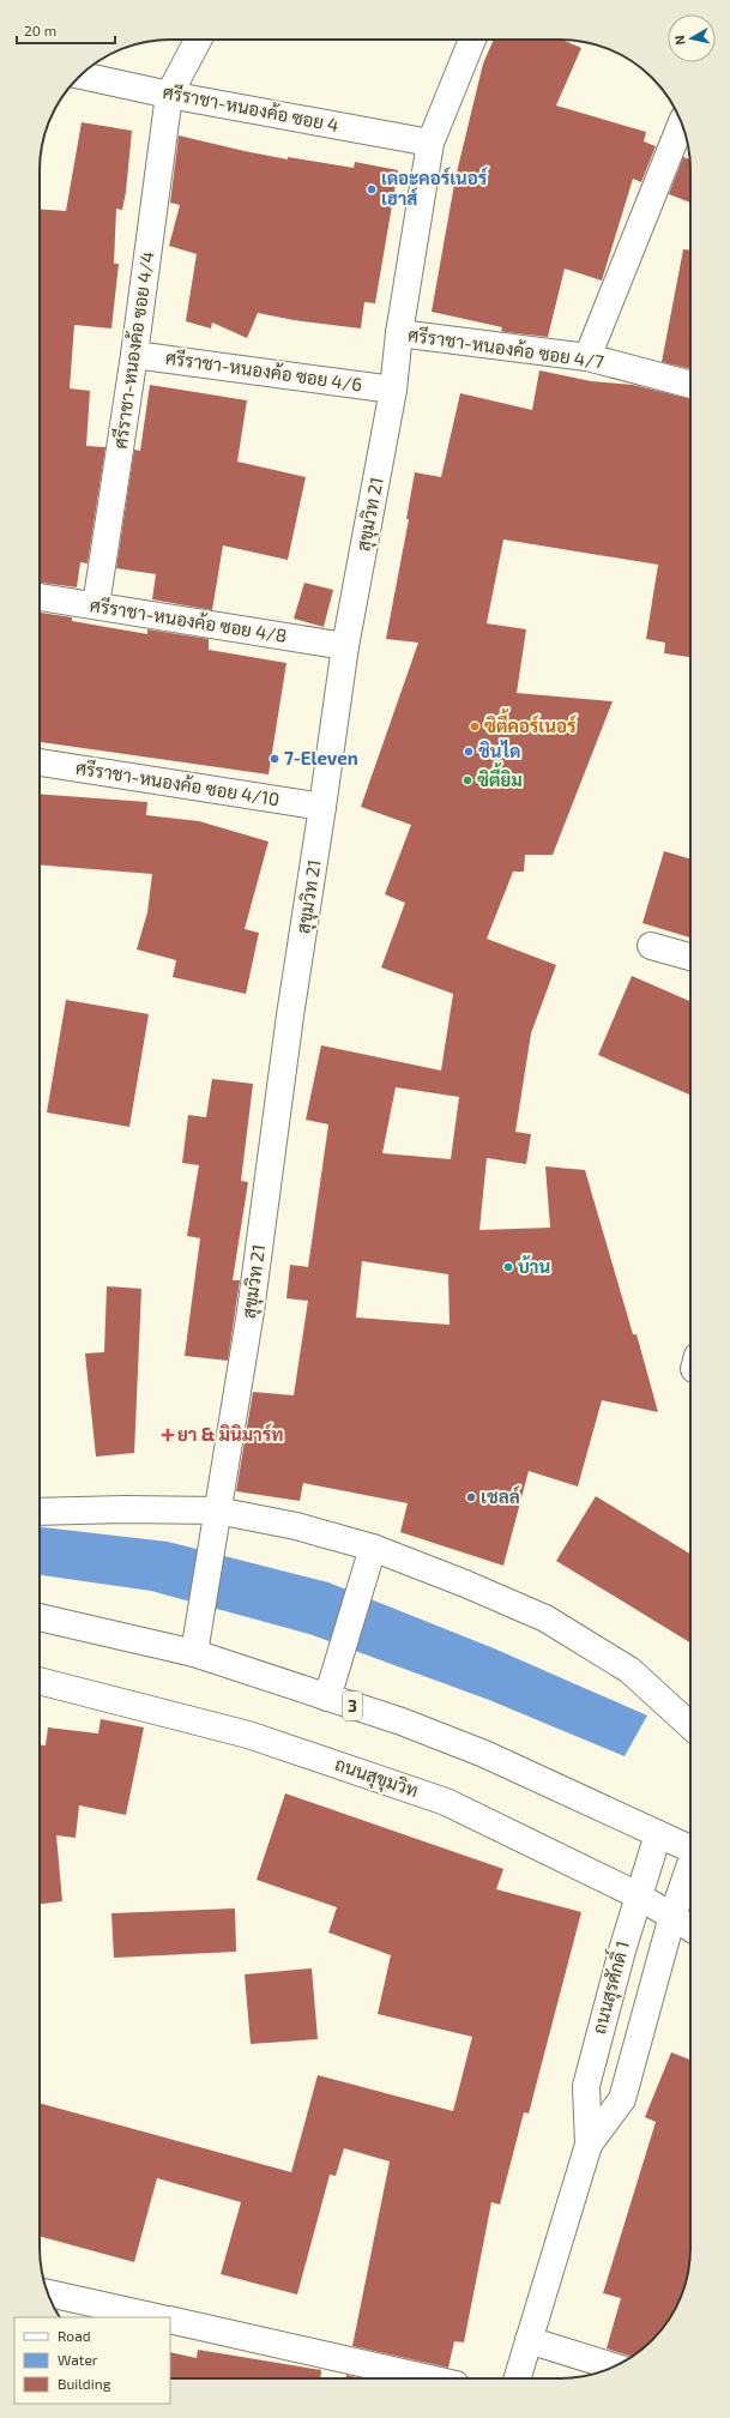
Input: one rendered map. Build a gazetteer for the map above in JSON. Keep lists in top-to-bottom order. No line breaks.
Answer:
{"streets":{"main road":["ศรีราชา-หนองค้อ ซอย 4","ศรีราชา-หนองค้อ ซอย 4/7","ศรีราชา-หนองค้อ ซอย 4/4","ศรีราชา-หนองค้อ ซอย 4/6","สุขุมวิท 21","ศรีราชา-หนองค้อ ซอย 4/8","ศรีราชา-หนองค้อ ซอย 4/10","3","ถนนสุขุมวิท","ถนนสุรศักดิ์ 1"]},"crossings":[["ศรีราชา-หนองค้อ ซอย 4","ศรีราชา-หนองค้อ ซอย 4/4"],["ศรีราชา-หนองค้อ ซอย 4","สุขุมวิท 21"],["ศรีราชา-หนองค้อ ซอย 4/7","สุขุมวิท 21"],["ศรีราชา-หนองค้อ ซอย 4/4","ศรีราชา-หนองค้อ ซอย 4/6"],["ศรีราชา-หนองค้อ ซอย 4/4","ศรีราชา-หนองค้อ ซอย 4/8"],["ศรีราชา-หนองค้อ ซอย 4/6","สุขุมวิท 21"],["สุขุมวิท 21","ศรีราชา-หนองค้อ ซอย 4/8"],["สุขุมวิท 21","ศรีราชา-หนองค้อ ซอย 4/10"],["สุขุมวิท 21","3"],["3","ถนนสุรศักดิ์ 1"],["ถนนสุขุมวิท","ถนนสุรศักดิ์ 1"]],"places":{"other":["เดอะคอร์เนอร์ เฮาส์","ซิตี้คอร์เนอร์","ชินได","7-Eleven","ซิตี้ยิม","บ้าน","เชลล์"],"health":["ยา & มินิมาร์ท"]},"legend":["Road","Water","Building"],"scale_bar":"20 m","north":"left"}
